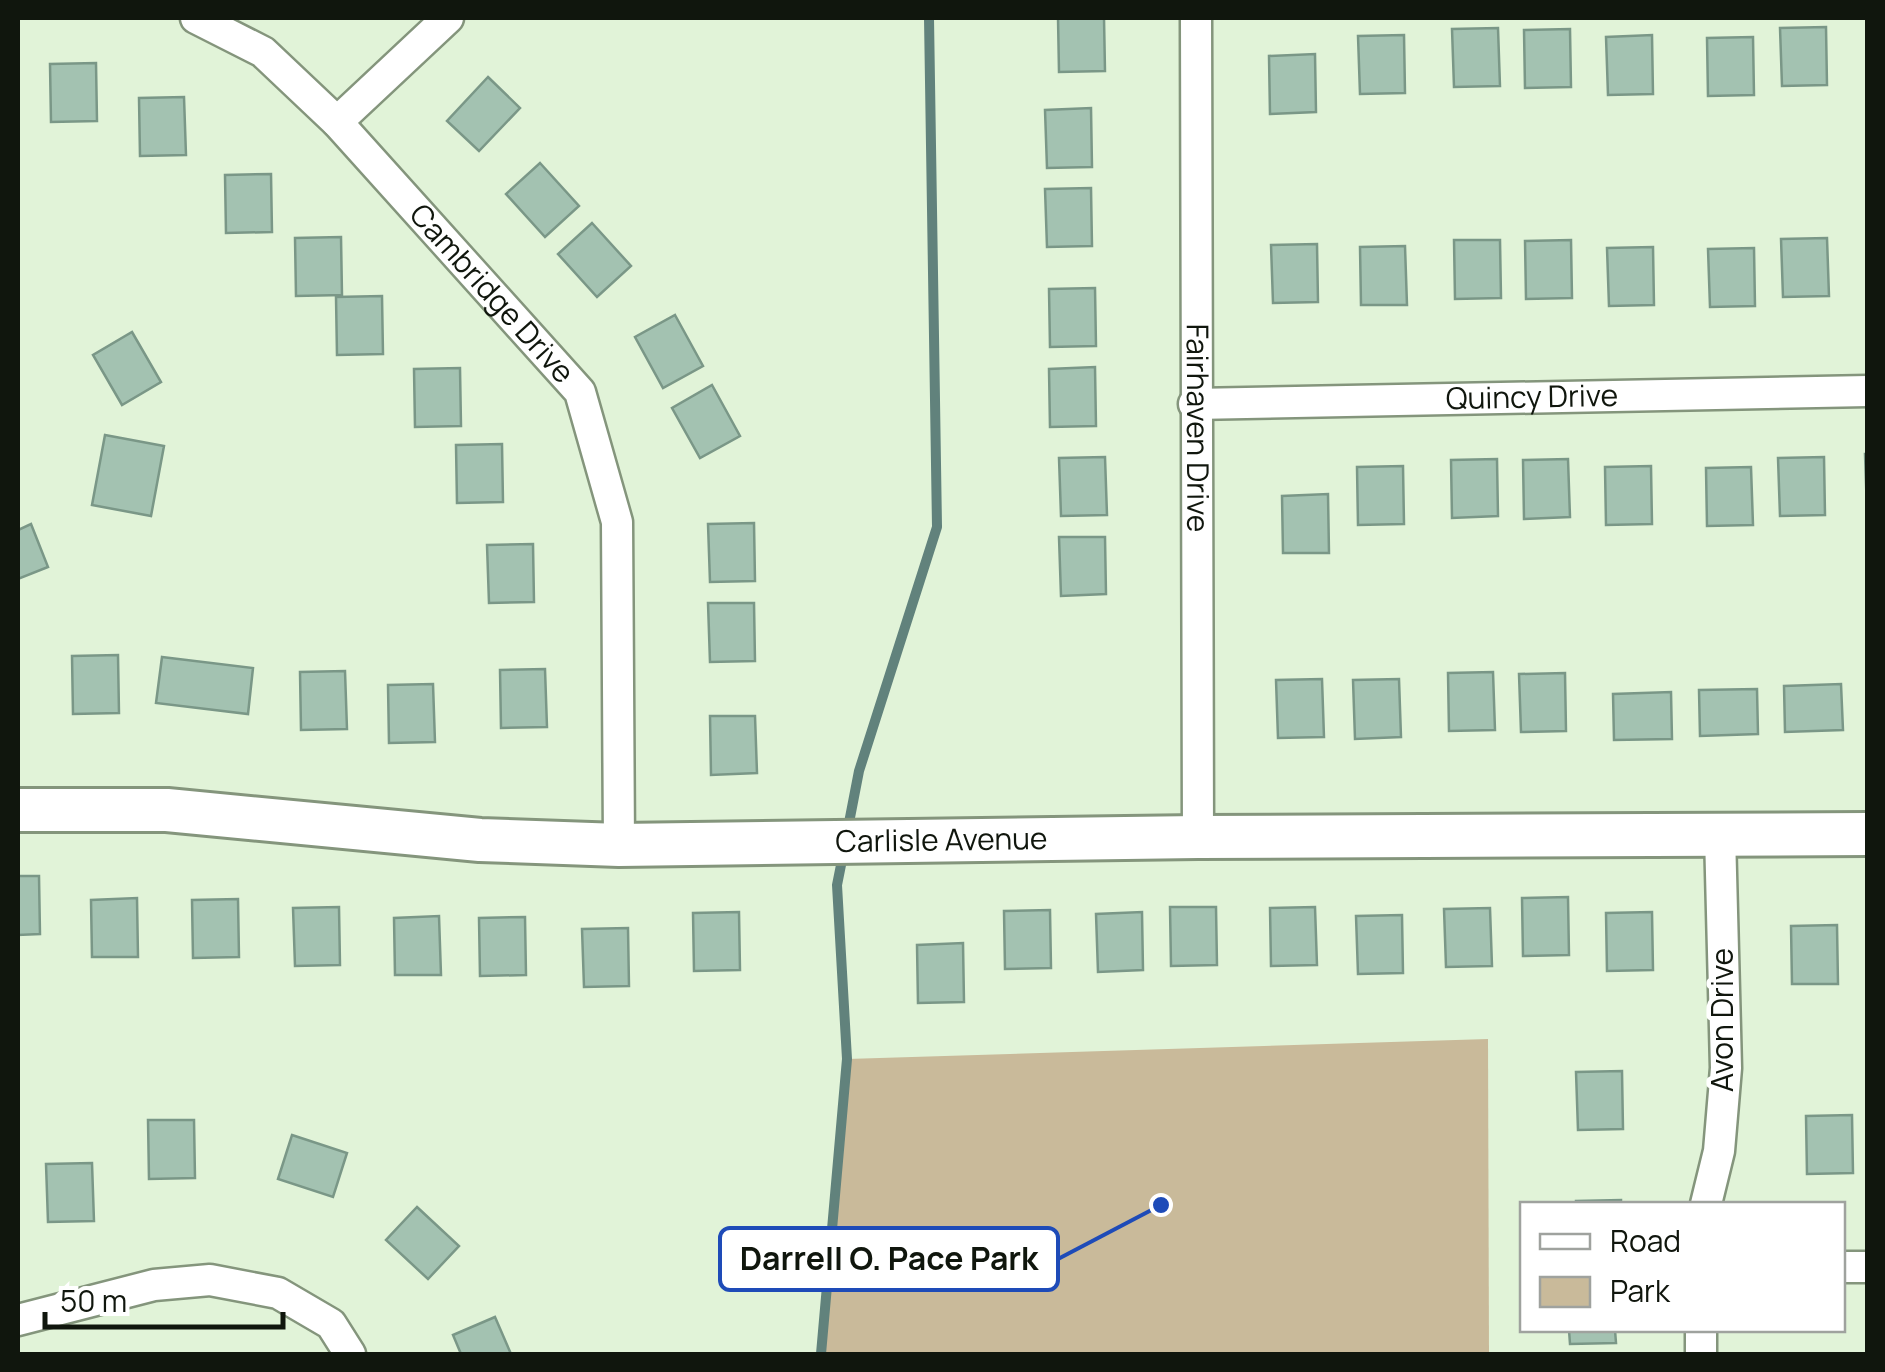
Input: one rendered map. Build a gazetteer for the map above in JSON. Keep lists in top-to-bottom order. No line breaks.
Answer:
{"streets":{"street":["Cambridge Drive","Quincy Drive","Fairhaven Drive","Carlisle Avenue","Avon Drive"]},"crossings":[["Cambridge Drive","Carlisle Avenue"],["Quincy Drive","Fairhaven Drive"],["Fairhaven Drive","Carlisle Avenue"],["Carlisle Avenue","Avon Drive"]],"places":["Darrell O. Pace Park"],"legend":["Road","Park"],"scale_bar":"50 m"}
